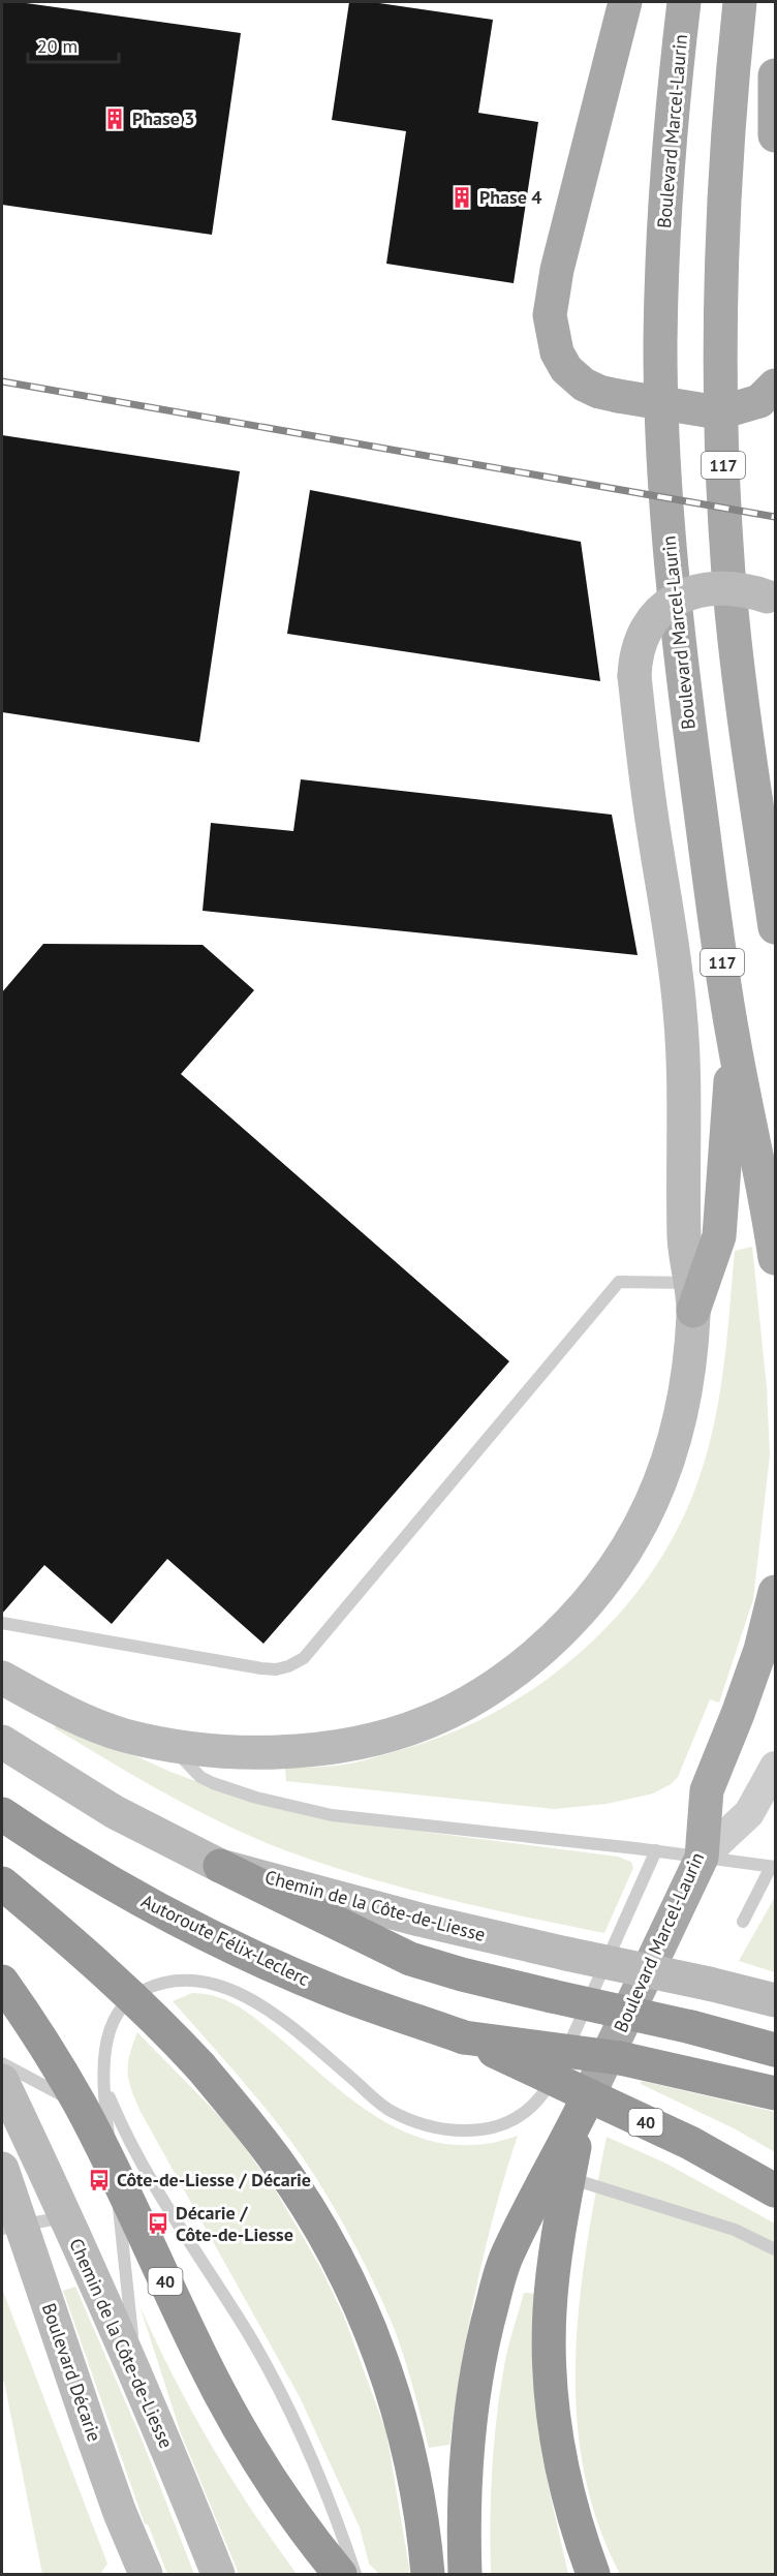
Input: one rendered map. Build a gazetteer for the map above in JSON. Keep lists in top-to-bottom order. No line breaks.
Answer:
{"streets":{"highway":["Autoroute Félix-Leclerc","40"],"main road":["Boulevard Marcel-Laurin","117","Chemin de la Côte-de-Liesse","Boulevard Décarie"]},"crossings":[["Autoroute Félix-Leclerc","40"]],"places":{"building":["Phase 3","Phase 4"],"bus stop":["Côte-de-Liesse / Décarie","Décarie / Côte-de-Liesse"]},"scale_bar":"20 m"}
